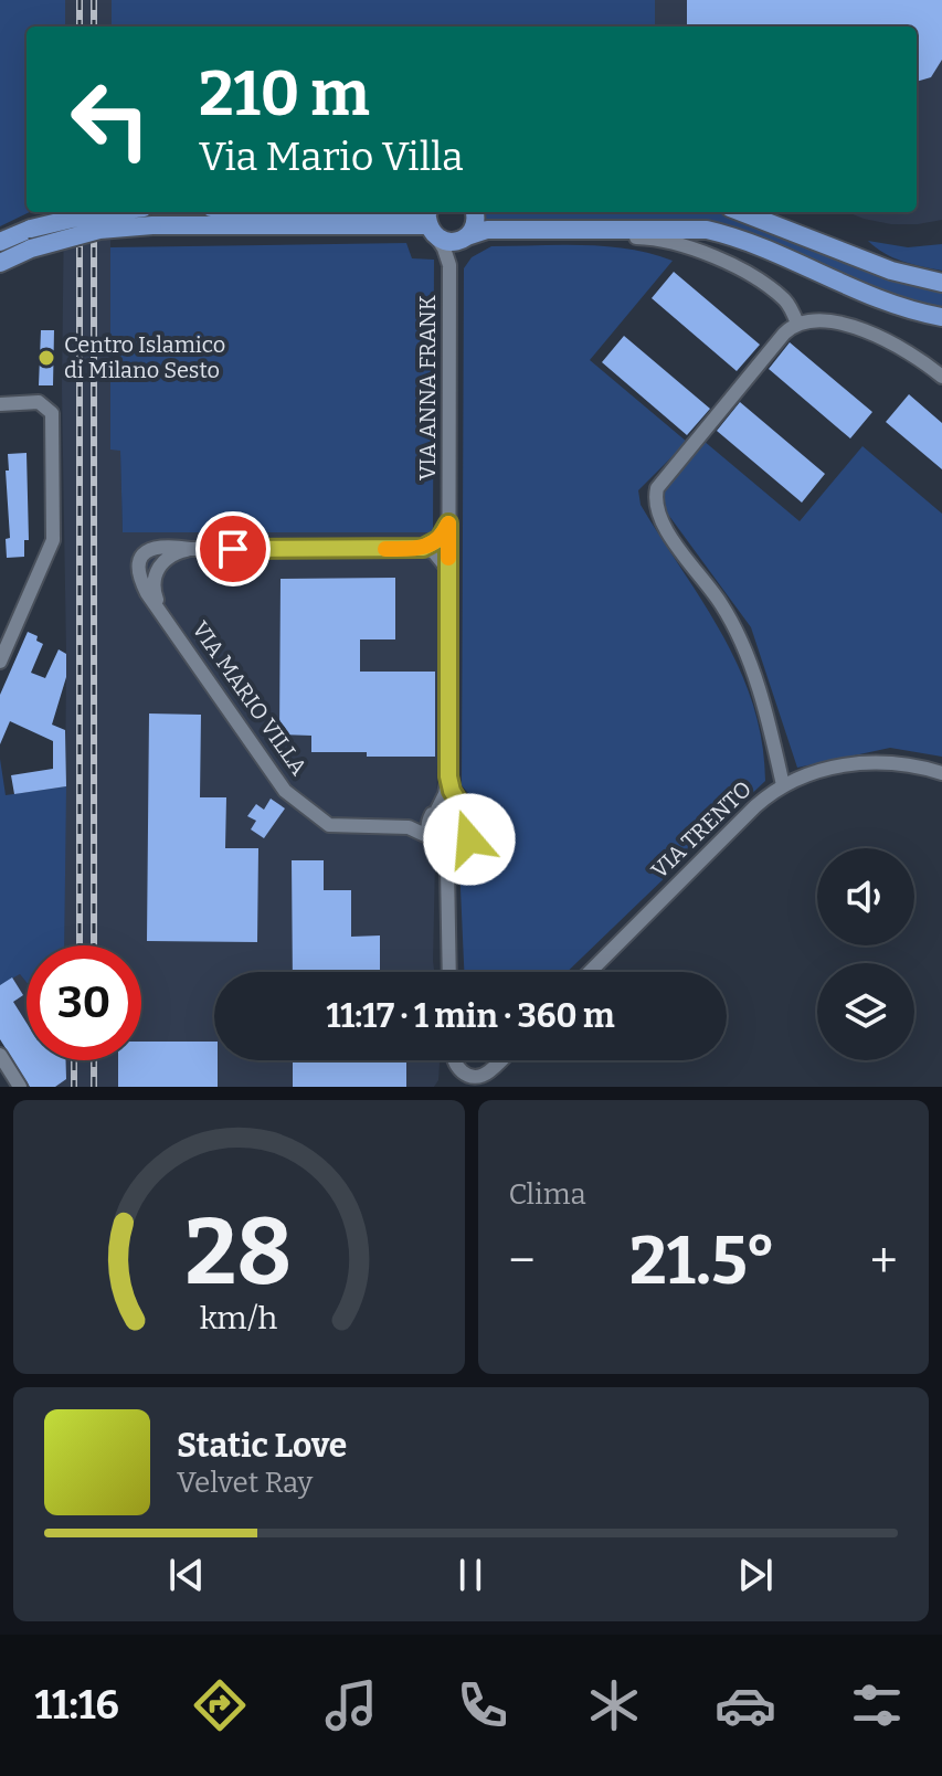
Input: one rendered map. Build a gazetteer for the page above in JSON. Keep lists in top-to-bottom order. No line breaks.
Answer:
{"streets":{"street":["VIA ANNA FRANK","VIA MARIO VILLA","VIA TRENTO"]},"crossings":[["VIA ANNA FRANK","VIA MARIO VILLA"]],"places":["Centro Islamico di Milano Sesto"],"page":{"turn":["210 m","Via Mario Villa"],"limit":"30","trip":"11:17 · 1 min · 360 m","tile":"Clima","heat":["−","21.5°","+"],"song":["Static Love","Velvet Ray"],"tabs":"11:16","gauge":["28","km/h"]}}
